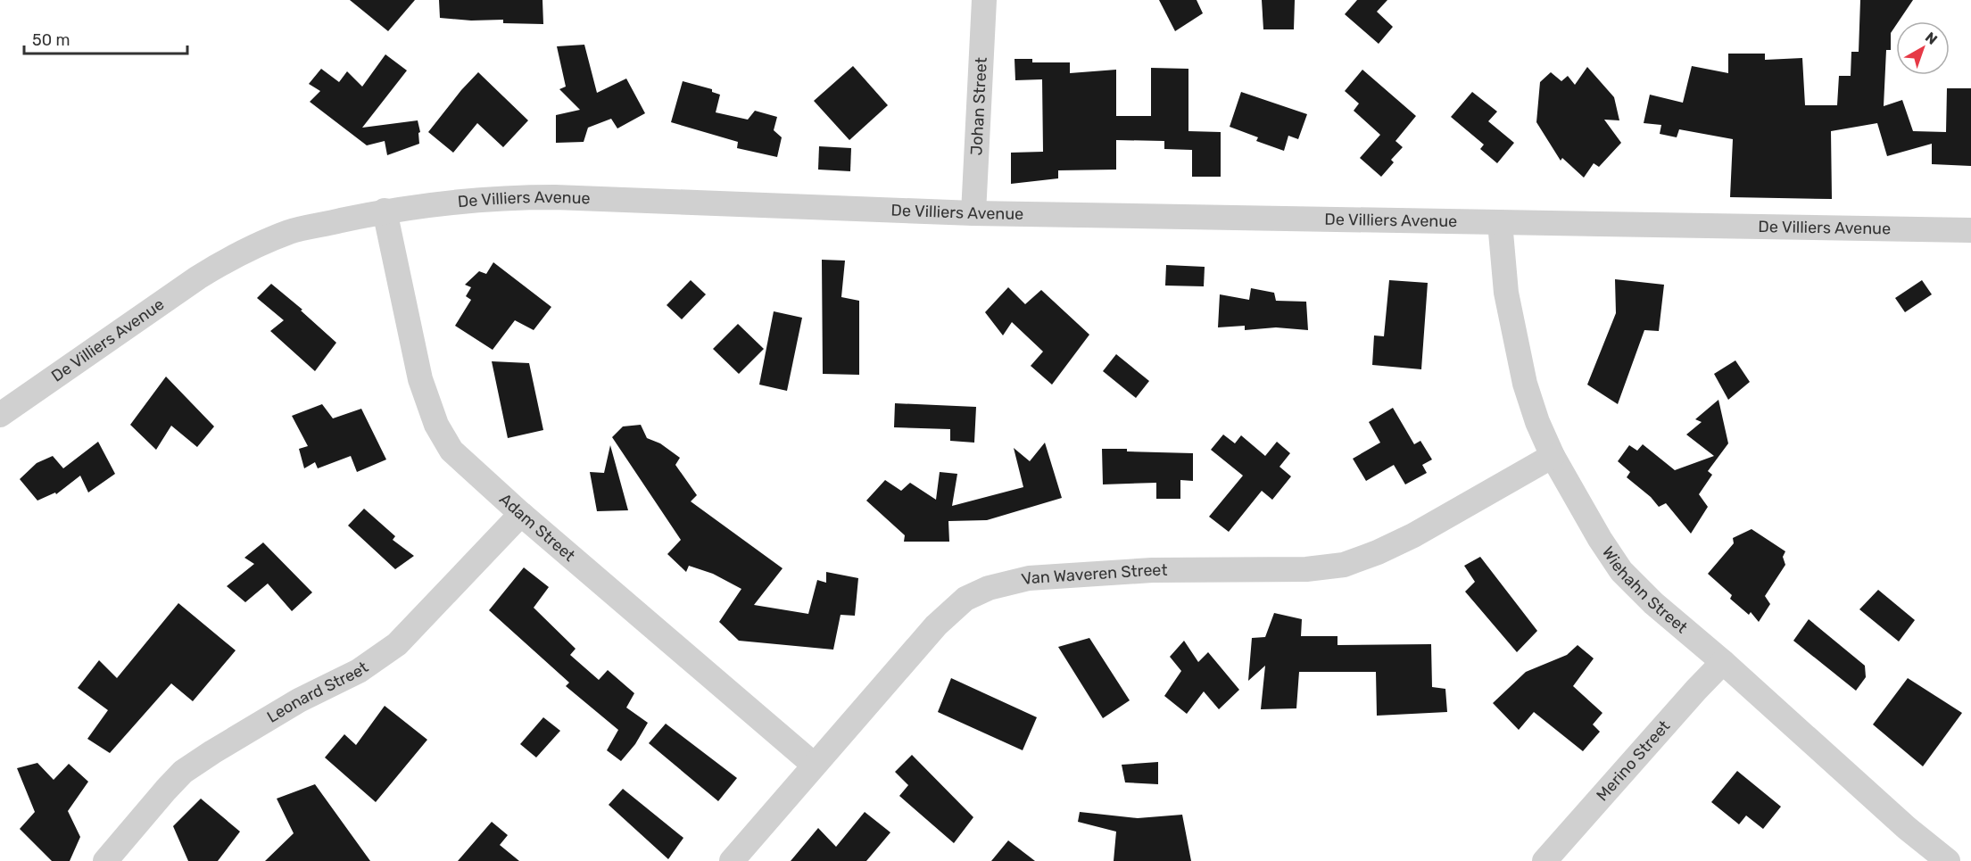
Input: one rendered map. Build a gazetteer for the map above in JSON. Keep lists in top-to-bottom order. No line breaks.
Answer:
{"streets":{"street":["Johan Street","De Villiers Avenue","Adam Street","Van Waveren Street","Wiehahn Street","Leonard Street","Merino Street"]},"crossings":[["Johan Street","De Villiers Avenue"],["De Villiers Avenue","Adam Street"],["De Villiers Avenue","Wiehahn Street"],["Adam Street","Van Waveren Street"],["Adam Street","Leonard Street"],["Van Waveren Street","Wiehahn Street"],["Wiehahn Street","Merino Street"]],"scale_bar":"50 m","north":"top right"}
